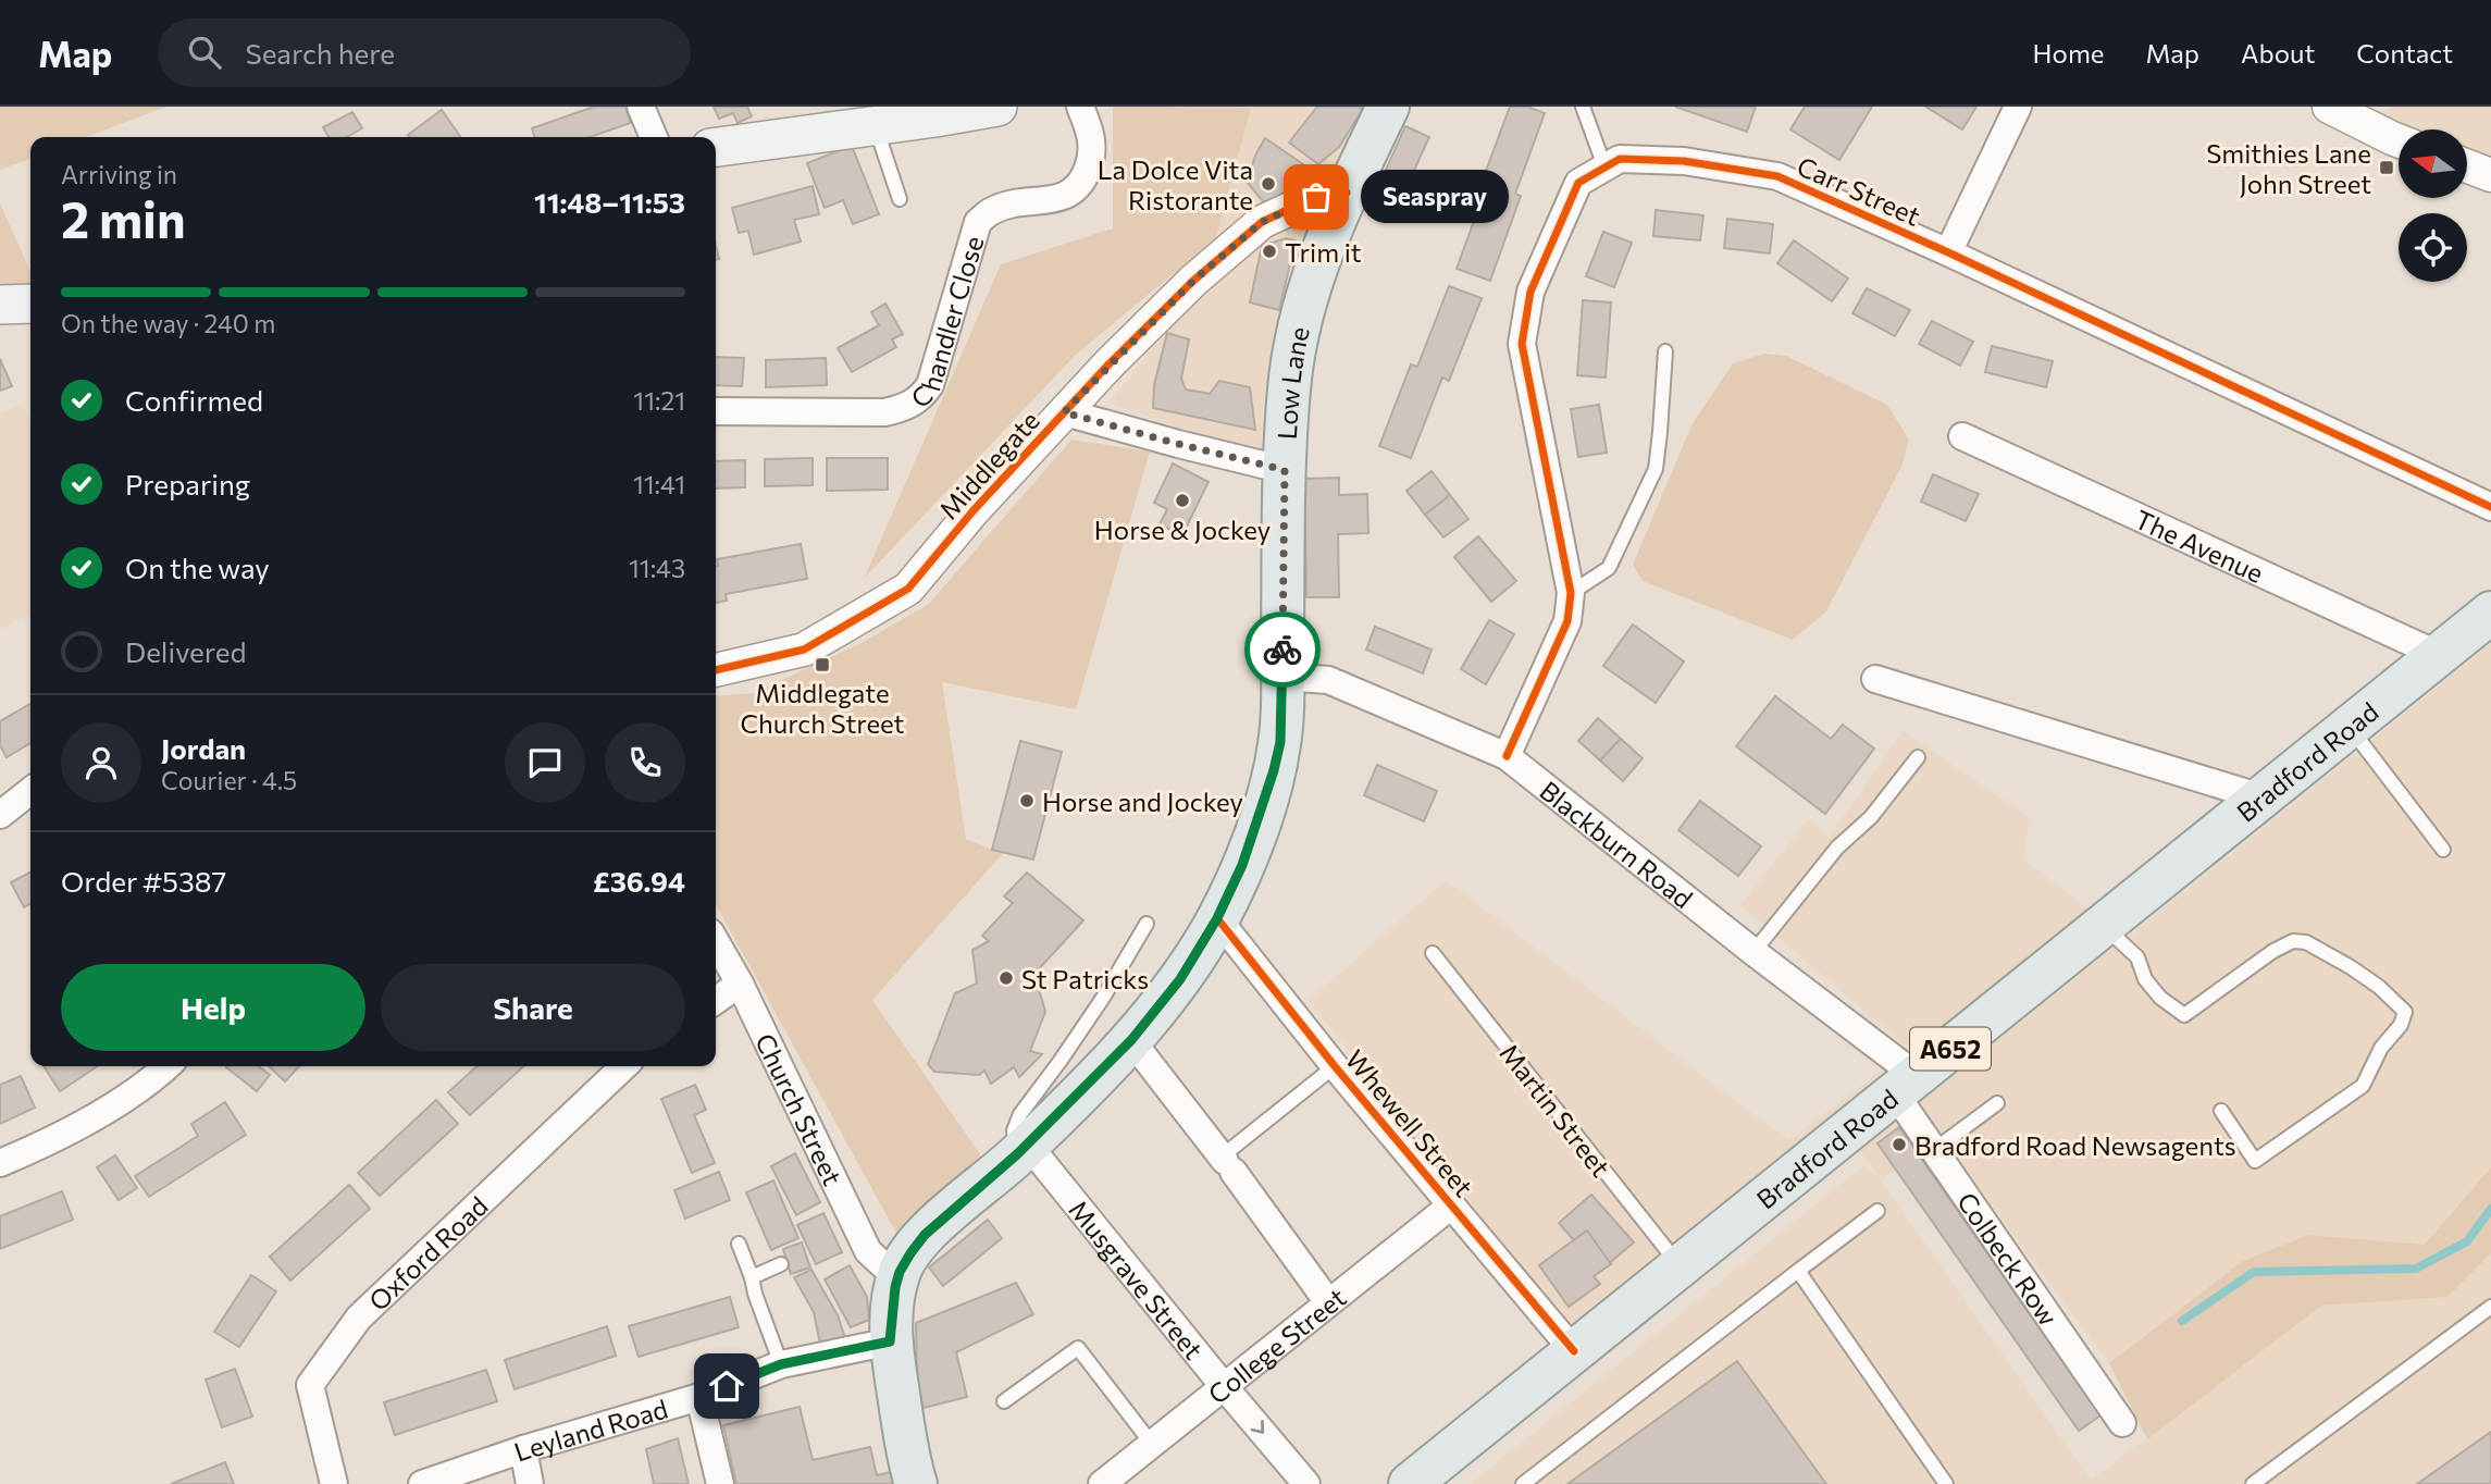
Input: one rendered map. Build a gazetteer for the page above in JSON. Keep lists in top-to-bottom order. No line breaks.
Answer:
{"streets":{"main road":["Low Lane","Bradford Road","A652"],"street":["Carr Street","Chandler Close","Middlegate","The Avenue","Blackburn Road","Church Street","Whewell Street","Oxford Road","Colbeck Row","Musgrave Street","College Street","Leyland Road"],"lane":["Martin Street"]},"crossings":[["Carr Street","Blackburn Road"],["Low Lane","Middlegate"],["Low Lane","Blackburn Road"],["Low Lane","Church Street"],["Low Lane","Whewell Street"],["Low Lane","Musgrave Street"],["The Avenue","Bradford Road"],["Bradford Road","Blackburn Road"],["Bradford Road","Martin Street"],["Bradford Road","Whewell Street"],["Bradford Road","Colbeck Row"],["Blackburn Road","Colbeck Row"],["Whewell Street","College Street"],["Musgrave Street","College Street"]],"places":{"transit":["Smithies Lane John Street","Middlegate Church Street"],"other":["La Dolce Vita Ristorante","Seaspray","Trim it","Horse & Jockey","Horse and Jockey","St Patricks","Bradford Road Newsagents"]},"north":"left","page":{"header":"Map","search":"Search here","nav":["Home","Map","About","Contact"],"heading":["2 min","Arriving in","11:48–11:53"],"panel":["Jordan","Courier · 4.5","Order #5387","£36.94"],"bubble":"Seaspray","bar":"On the way · 240 m","list":[["Confirmed","11:21"],["Preparing","11:41"],["On the way","11:43"],"Delivered"],"buttons":["Help","Share"]}}
